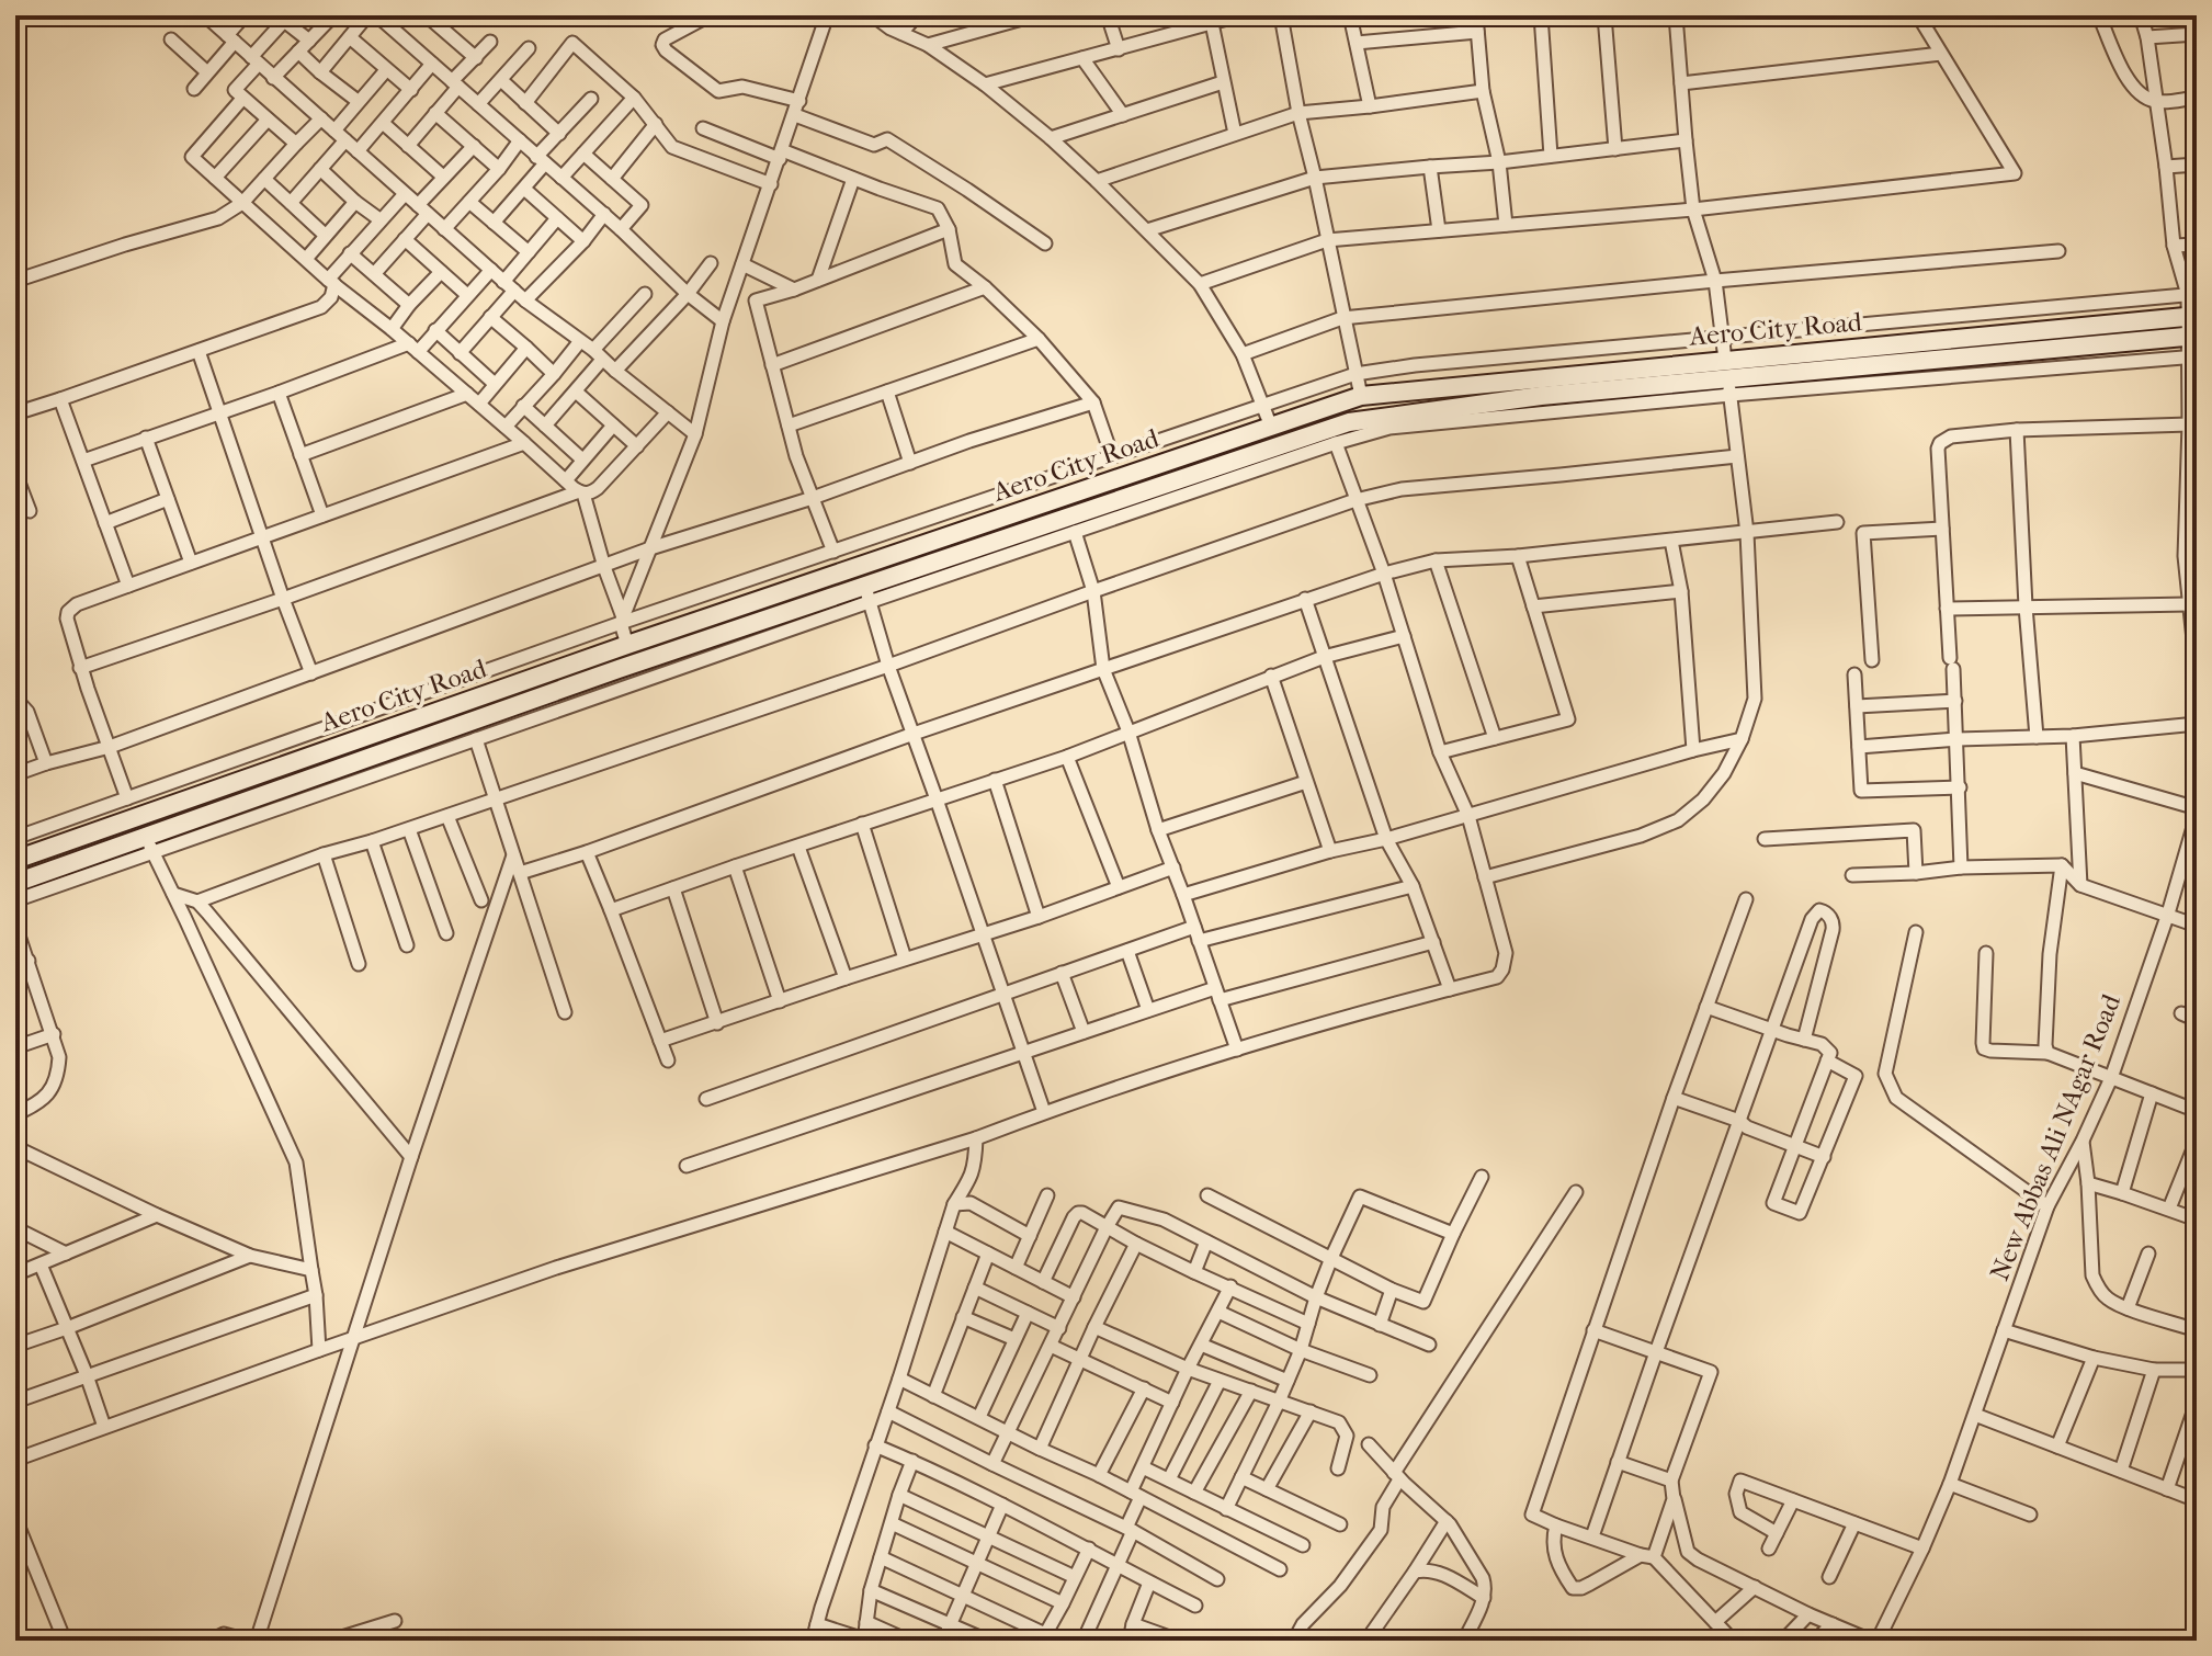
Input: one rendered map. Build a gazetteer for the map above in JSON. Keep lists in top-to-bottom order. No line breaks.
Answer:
{"streets":{"street":["Aero City Road","New Abbas Ali NAgar Road"]}}
